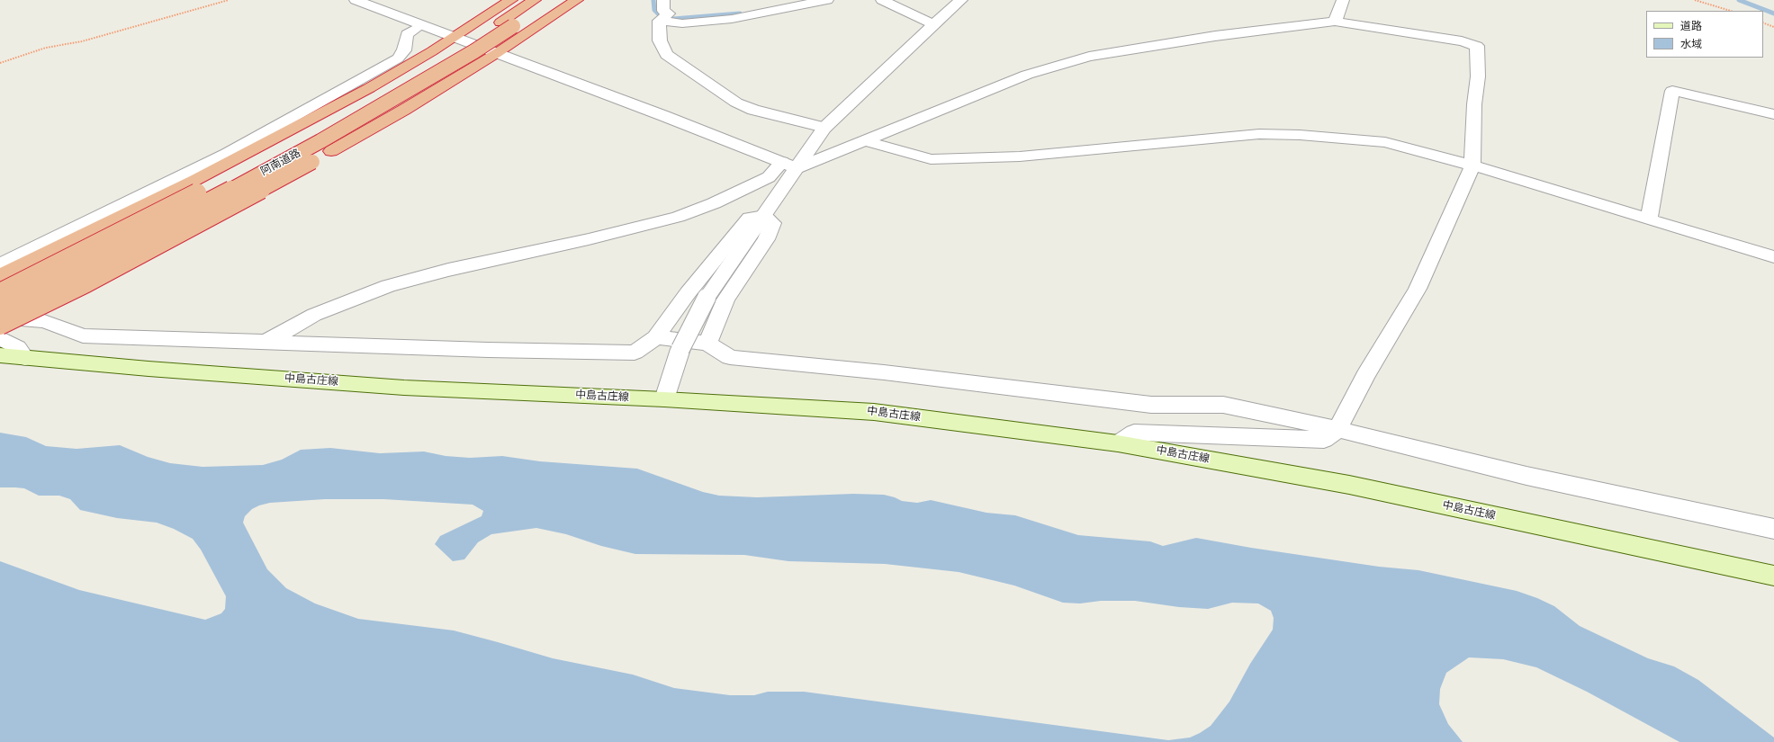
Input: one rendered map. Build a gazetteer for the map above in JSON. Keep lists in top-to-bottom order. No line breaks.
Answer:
{"streets":{"highway":["阿南道路"],"main road":["中島古庄線"]},"legend":["道路","水域"]}
